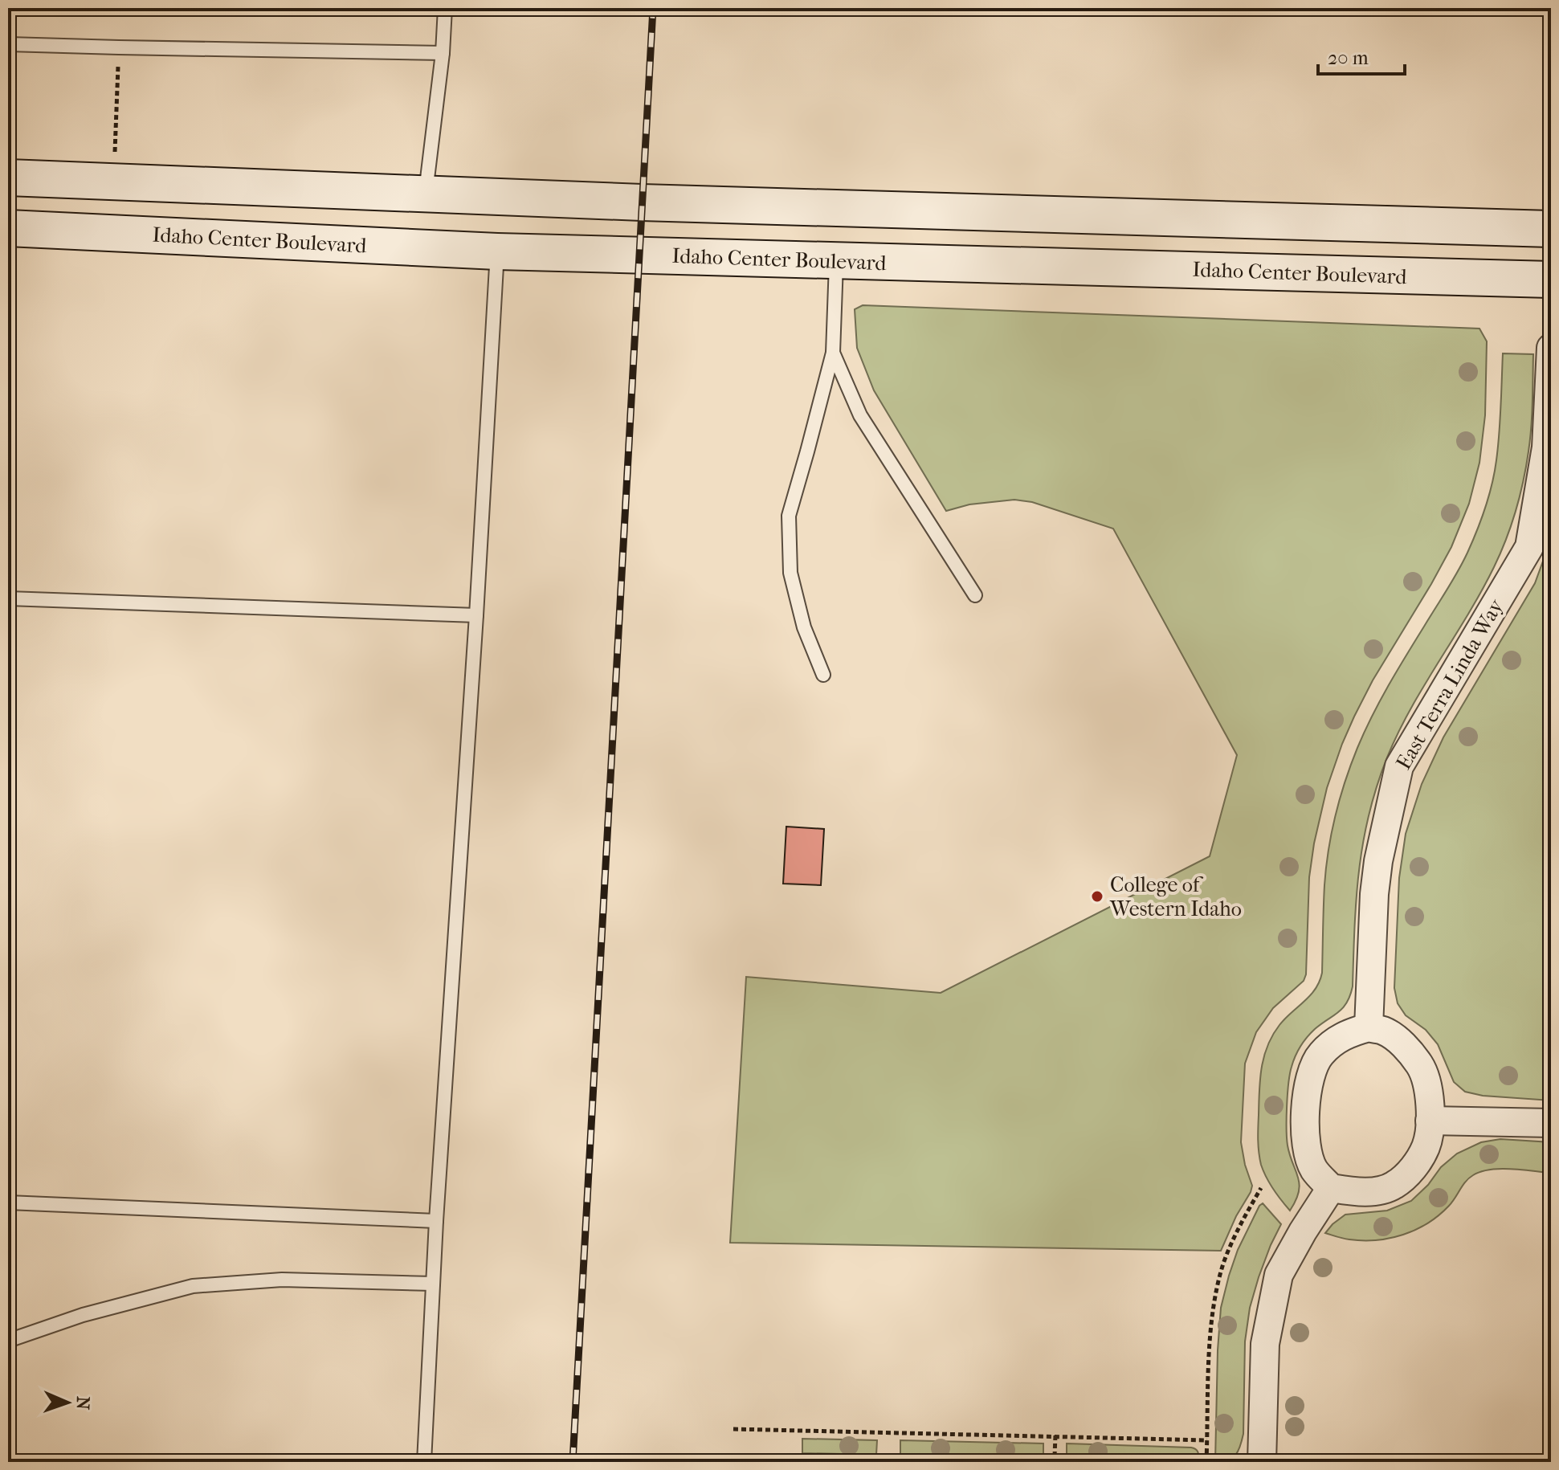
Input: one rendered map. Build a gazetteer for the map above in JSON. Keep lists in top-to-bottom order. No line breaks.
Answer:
{"streets":{"main road":["Idaho Center Boulevard"],"street":["East Terra Linda Way"]},"places":["College of Western Idaho"],"scale_bar":"20 m","north":"right"}
